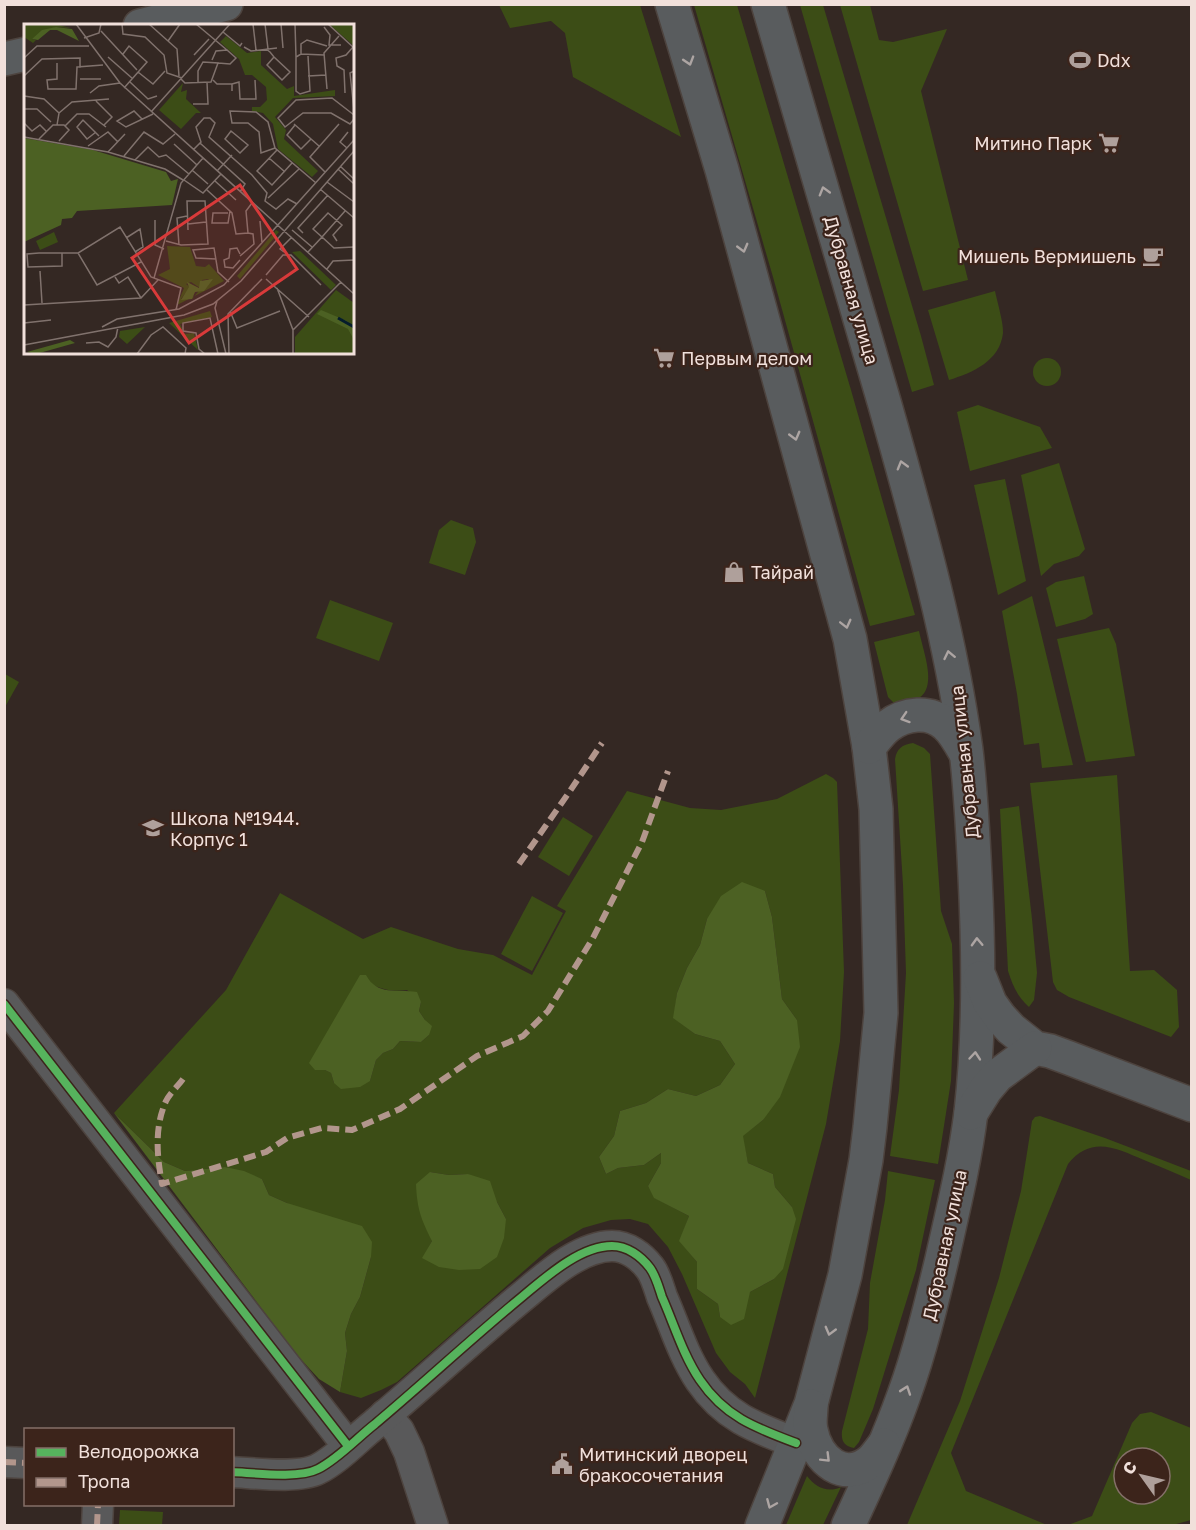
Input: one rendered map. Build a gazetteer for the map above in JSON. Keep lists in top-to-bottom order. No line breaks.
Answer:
{"streets":{"main road":["Дубравная улица"]},"places":{"sports":["Ddx"],"supermarket":["Митино Парк","Первым делом"],"cafe":["Мишель Вермишель"],"shop":["Тайрай"],"school or university":["Школа №1944. Корпус 1"],"public building":["Митинский дворец бракосочетания"]},"legend":["Велодорожка","Тропа"],"north":"top left"}
